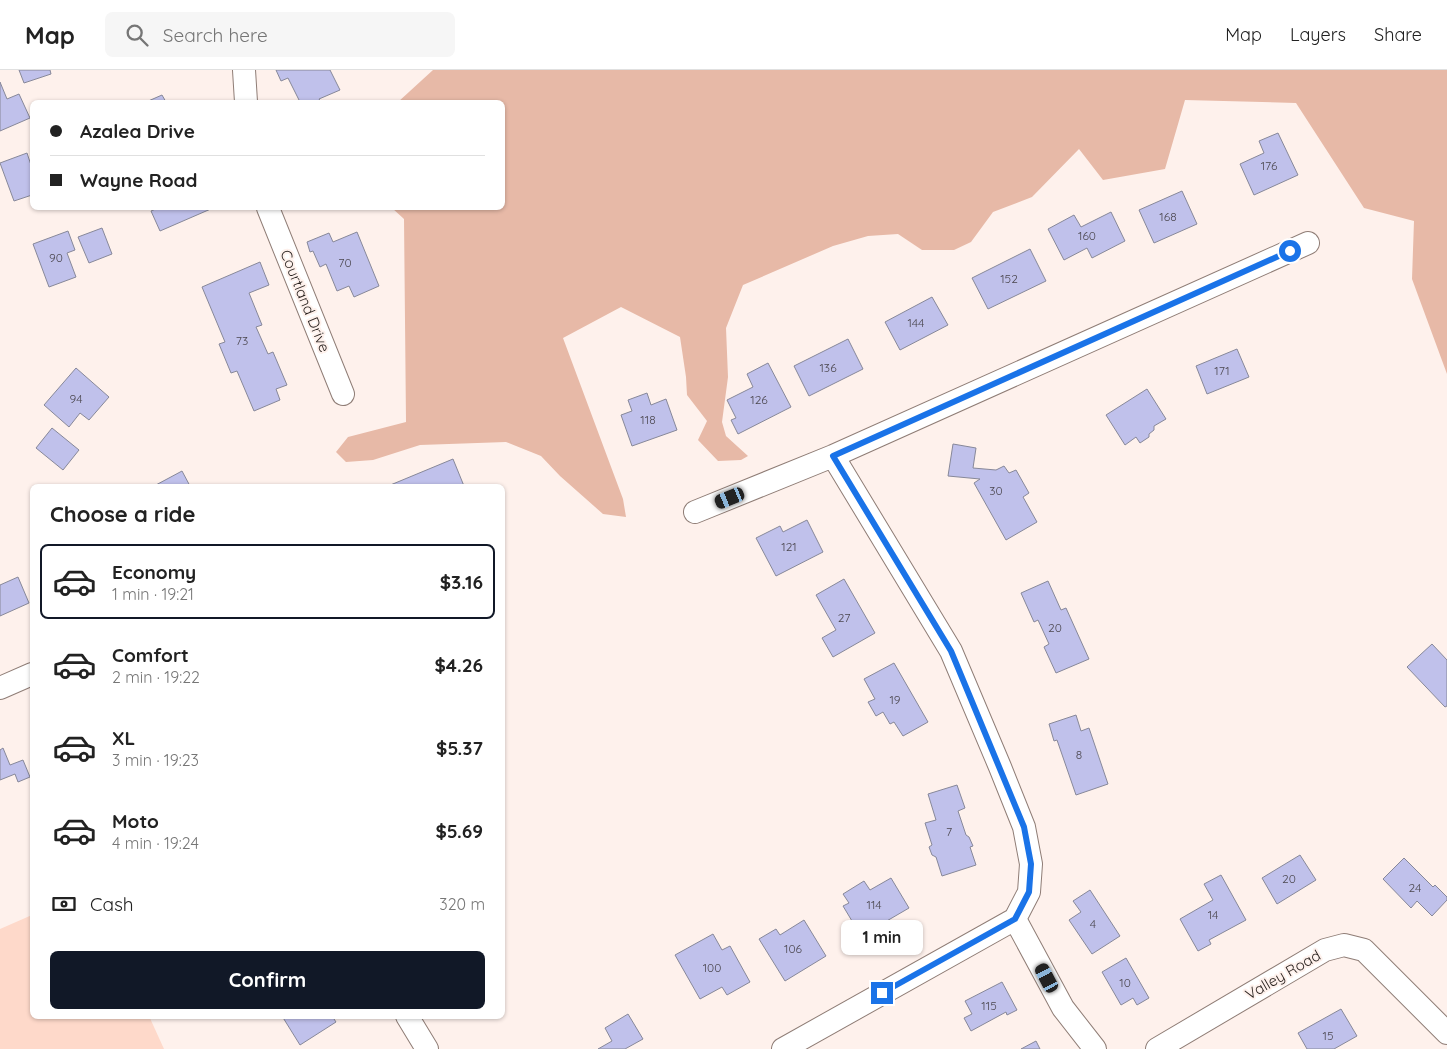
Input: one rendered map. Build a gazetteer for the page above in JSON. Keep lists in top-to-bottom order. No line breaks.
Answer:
{"streets":{"street":["Courtland Drive","Valley Road"]},"house_numbers":["176","168","160","90","70","152","144","73","136","171","94","126","118","30","121","27","20","19","8","7","20","24","114","14","4","106","100","10","115","15"],"page":{"header":"Map","search":"Search here","nav":["Map","Layers","Share"],"banner":["Azalea Drive","Wayne Road"],"heading":"Choose a ride","list":[{"name":"Economy","note":"1 min · 19:21","value":"$3.16"},{"name":"Comfort","note":"2 min · 19:22","value":"$4.26"},{"name":"XL","note":"3 min · 19:23","value":"$5.37"},{"name":"Moto","note":"4 min · 19:24","value":"$5.69"}],"pay":["Cash","320 m"],"bubble":"1 min","buttons":"Confirm"}}
